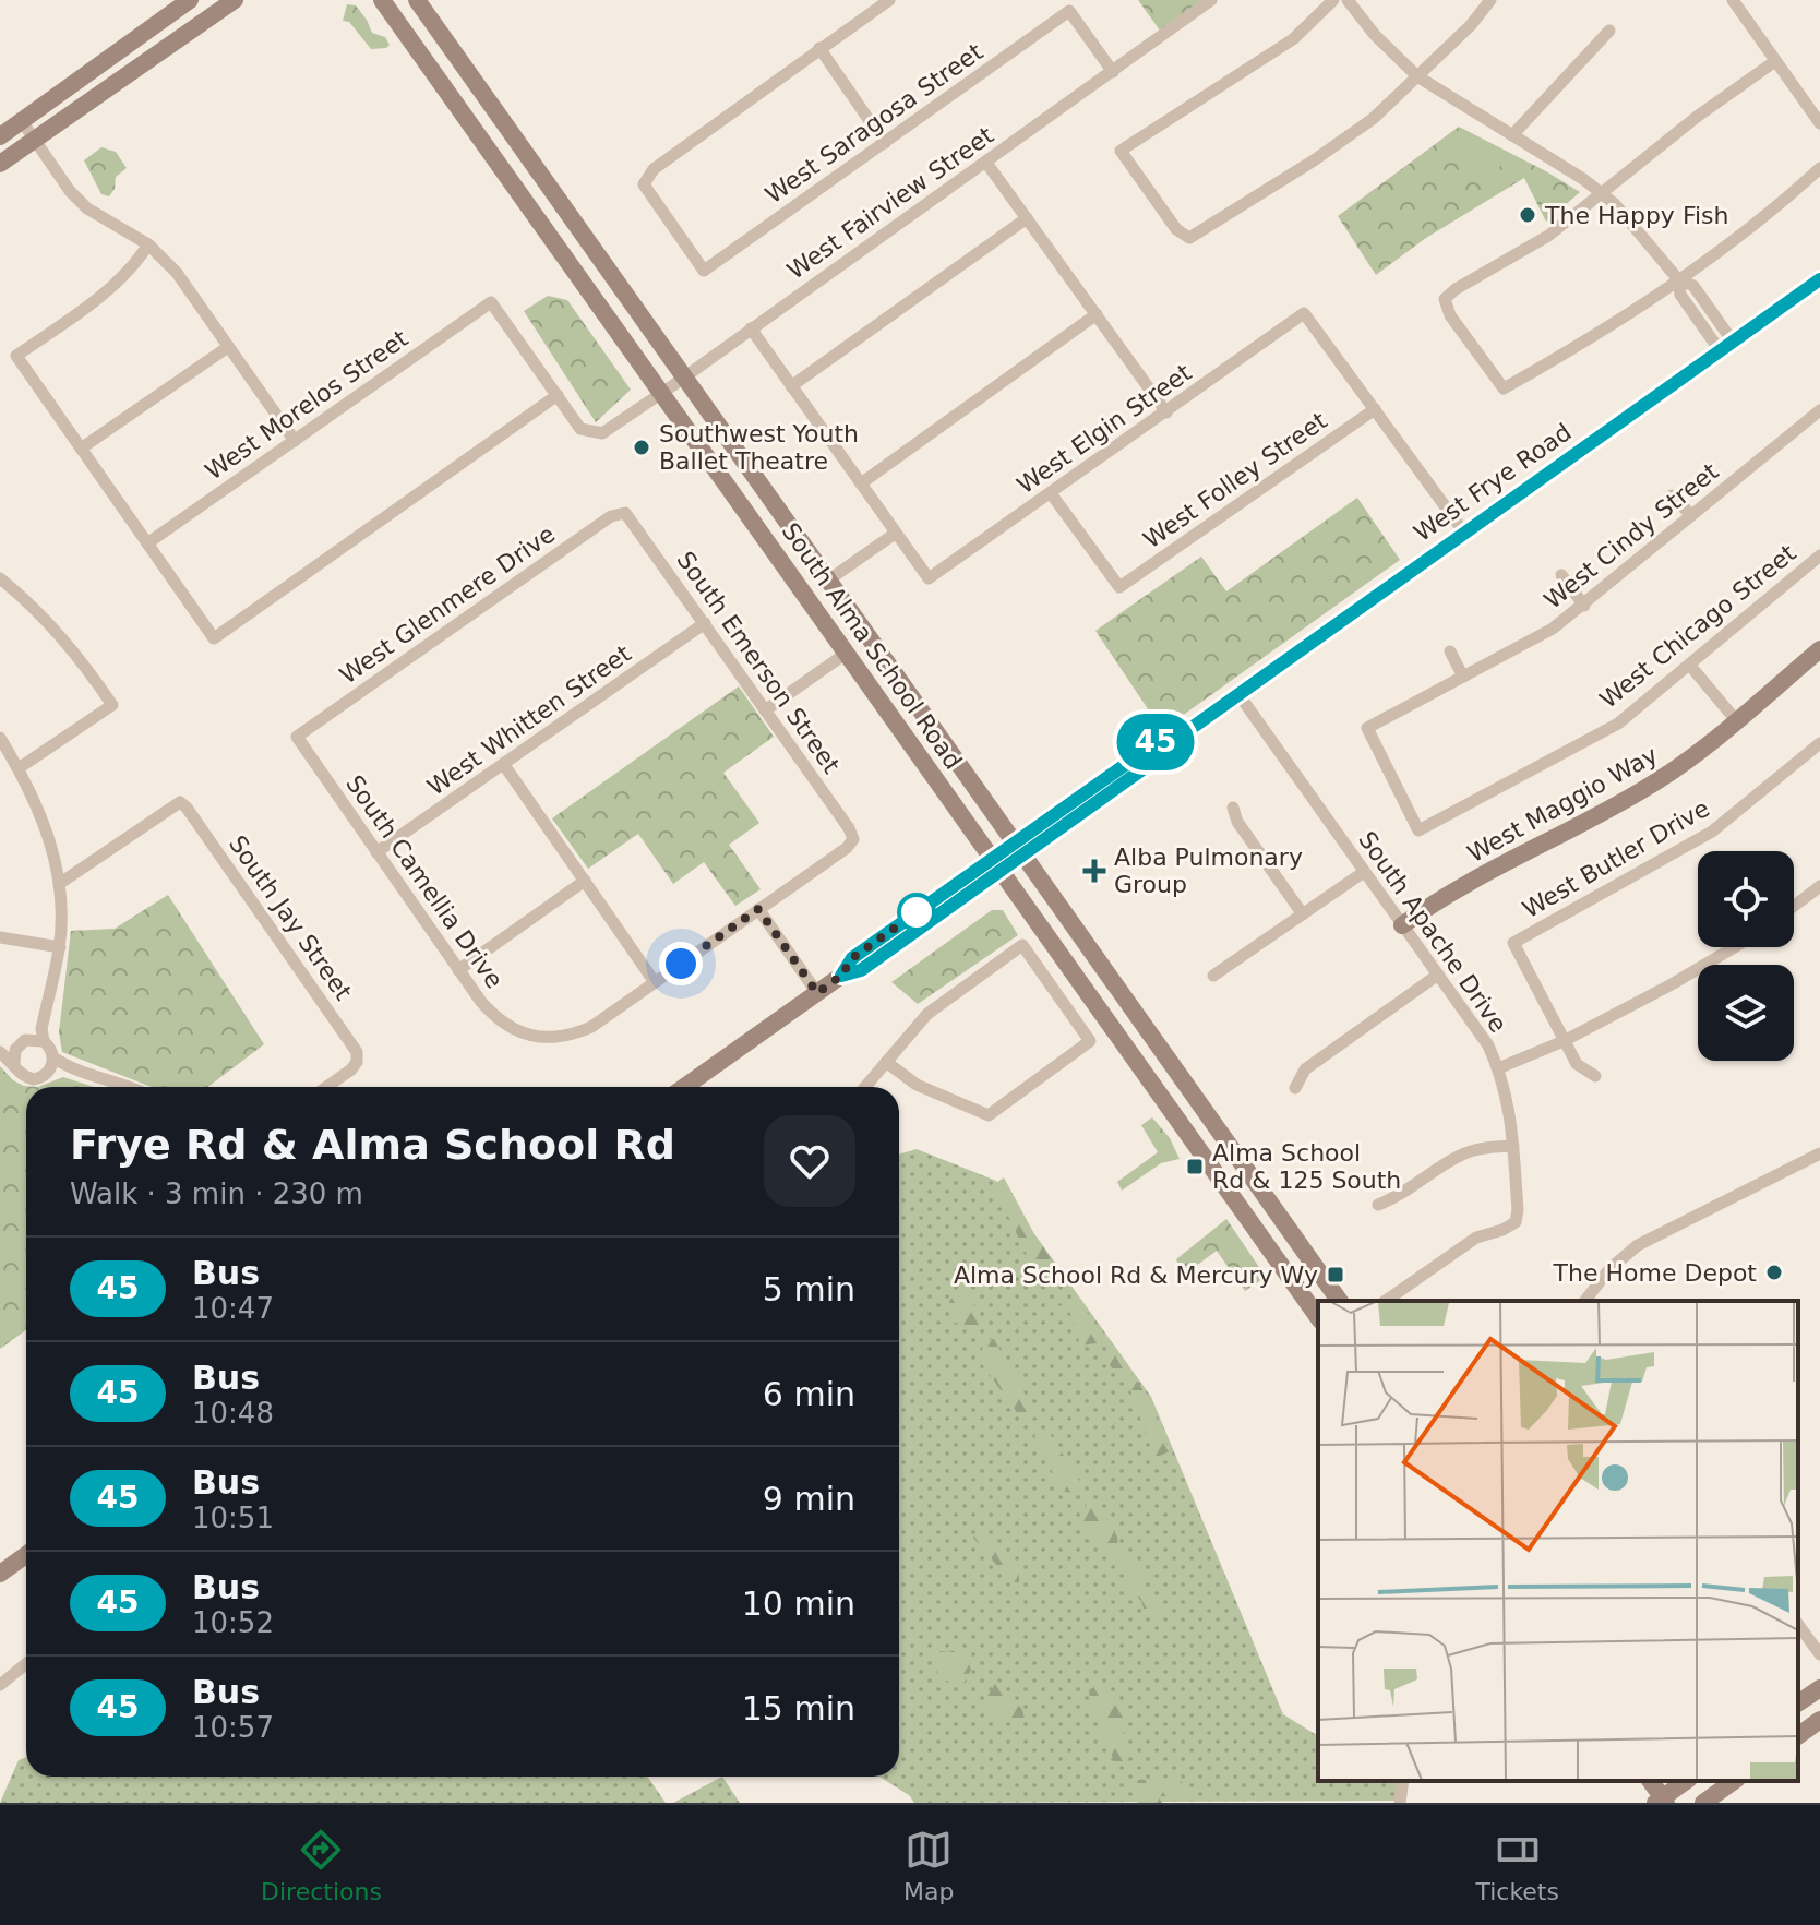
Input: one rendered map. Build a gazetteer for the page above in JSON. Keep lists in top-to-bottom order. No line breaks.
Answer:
{"streets":{"main road":["West Frye Road","South Alma School Road","West Maggio Way"],"street":["West Saragosa Street","West Fairview Street","West Morelos Street","West Elgin Street","West Folley Street","West Cindy Street","West Glenmere Drive","West Chicago Street","South Emerson Street","West Whitten Street","West Butler Drive","South Camellia Drive","South Jay Street","South Apache Drive"]},"crossings":[["West Saragosa Street","West Fairview Street"],["West Fairview Street","West Morelos Street"],["West Fairview Street","South Alma School Road"],["West Elgin Street","West Folley Street"],["West Frye Road","South Alma School Road"],["West Frye Road","South Apache Drive"],["West Cindy Street","West Chicago Street"],["West Glenmere Drive","South Emerson Street"],["West Glenmere Drive","South Camellia Drive"],["South Emerson Street","West Whitten Street"],["West Whitten Street","South Camellia Drive"],["West Maggio Way","South Apache Drive"]],"places":{"other":["The Happy Fish","Southwest Youth Ballet Theatre","The Home Depot"],"health":["Alba Pulmonary Group"],"transit":["Alma School Rd & 125 South","Alma School Rd & Mercury Wy"]},"lines":["bus line 45"],"page":{"on_map":"45","heading":["Frye Rd & Alma School Rd","Walk · 3 min · 230 m"],"list":[{"mark":"45","name":"Bus","note":"10:47","value":"5 min"},{"mark":"45","name":"Bus","note":"10:48","value":"6 min"},{"mark":"45","name":"Bus","note":"10:51","value":"9 min"},{"mark":"45","name":"Bus","note":"10:52","value":"10 min"},{"mark":"45","name":"Bus","note":"10:57","value":"15 min"}],"tabs":["Directions","Map","Tickets"]}}
